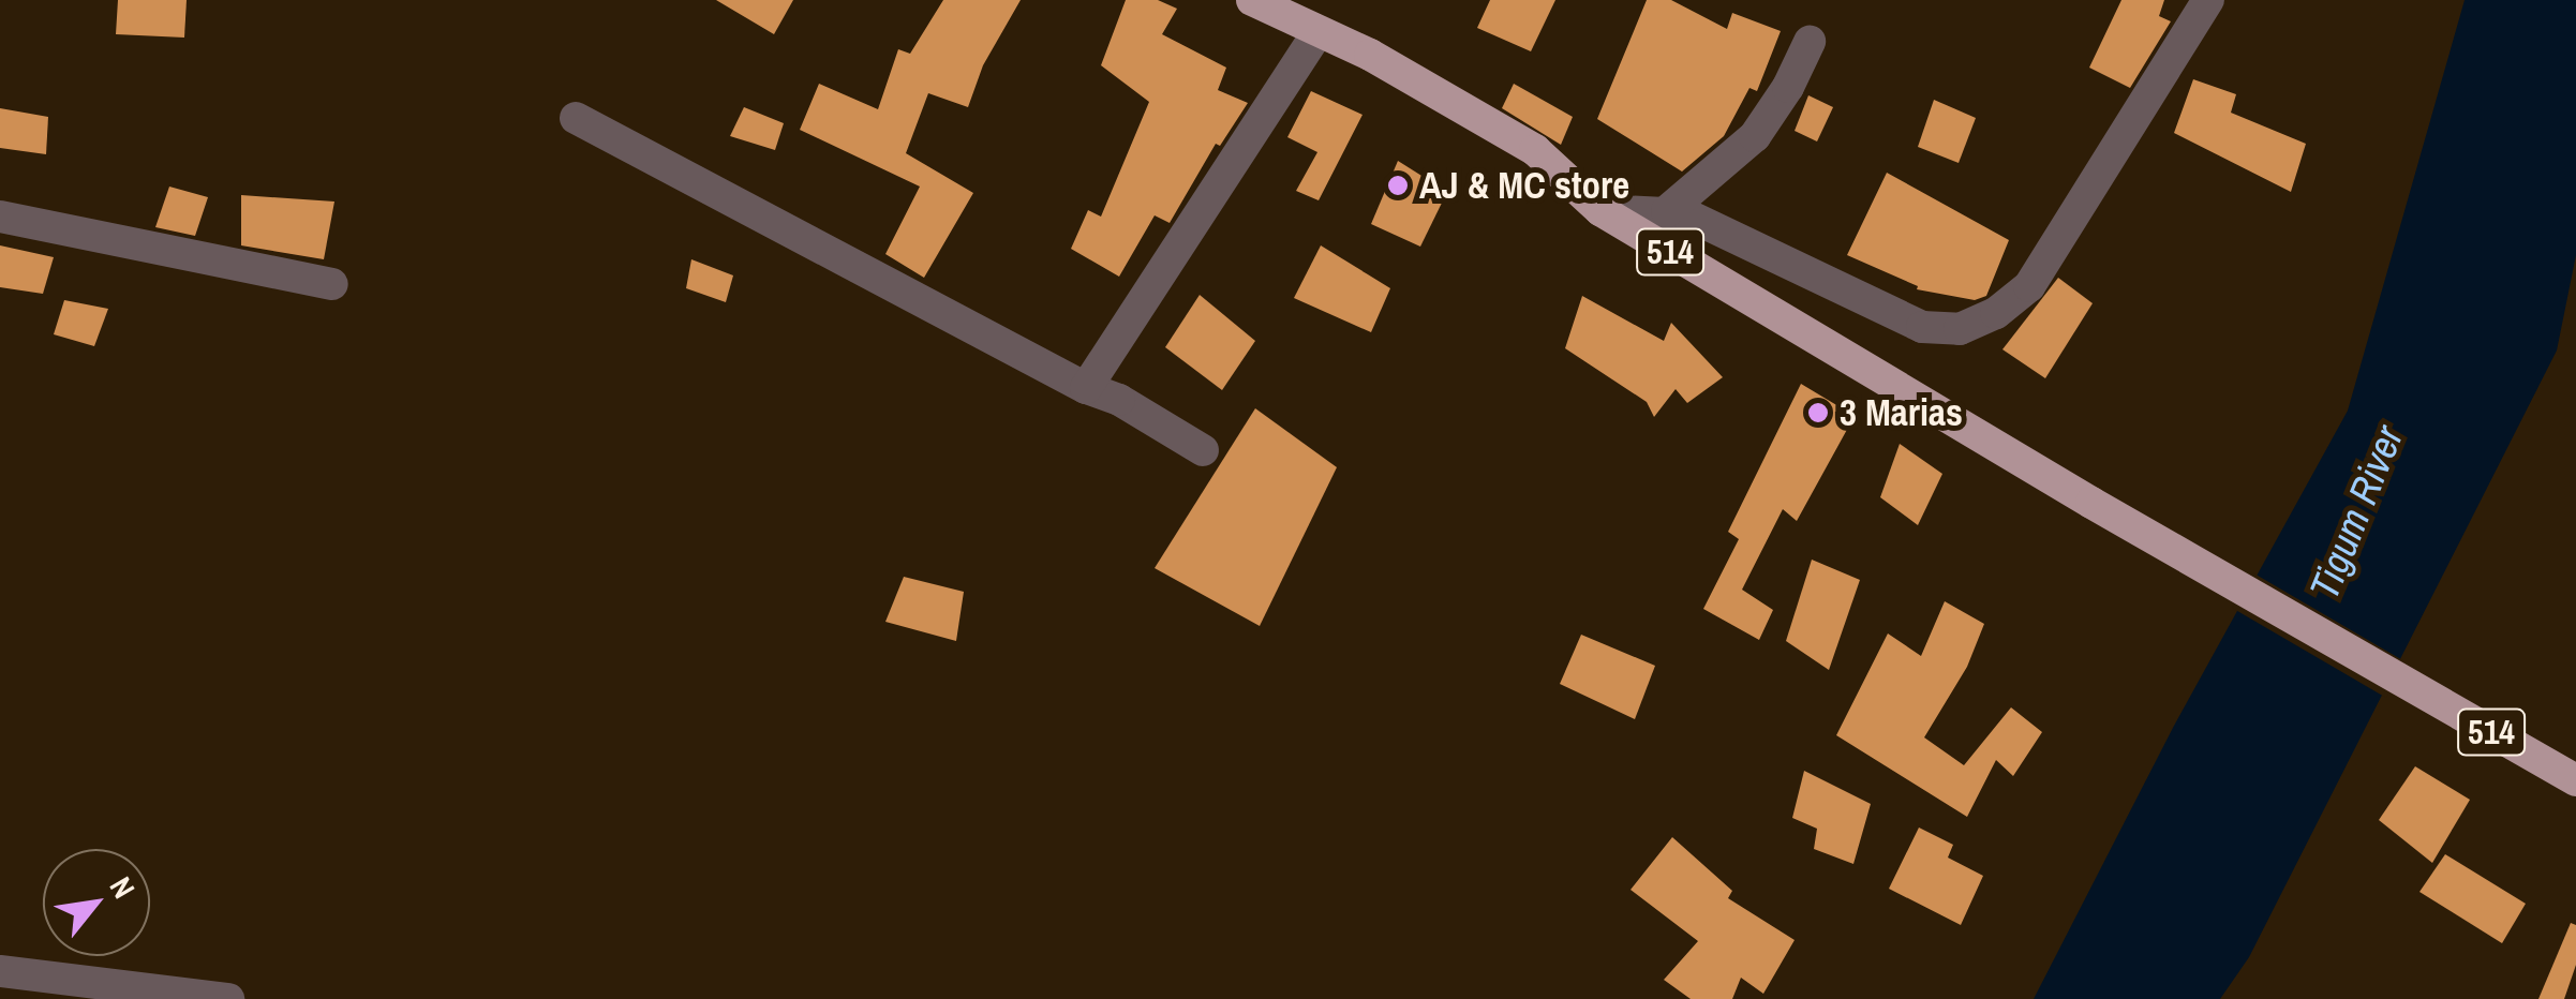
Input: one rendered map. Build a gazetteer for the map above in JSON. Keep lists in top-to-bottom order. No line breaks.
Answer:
{"streets":{"main road":["514"]},"water":["Tigum River"],"places":["AJ & MC store","3 Marias"],"north":"top right"}
